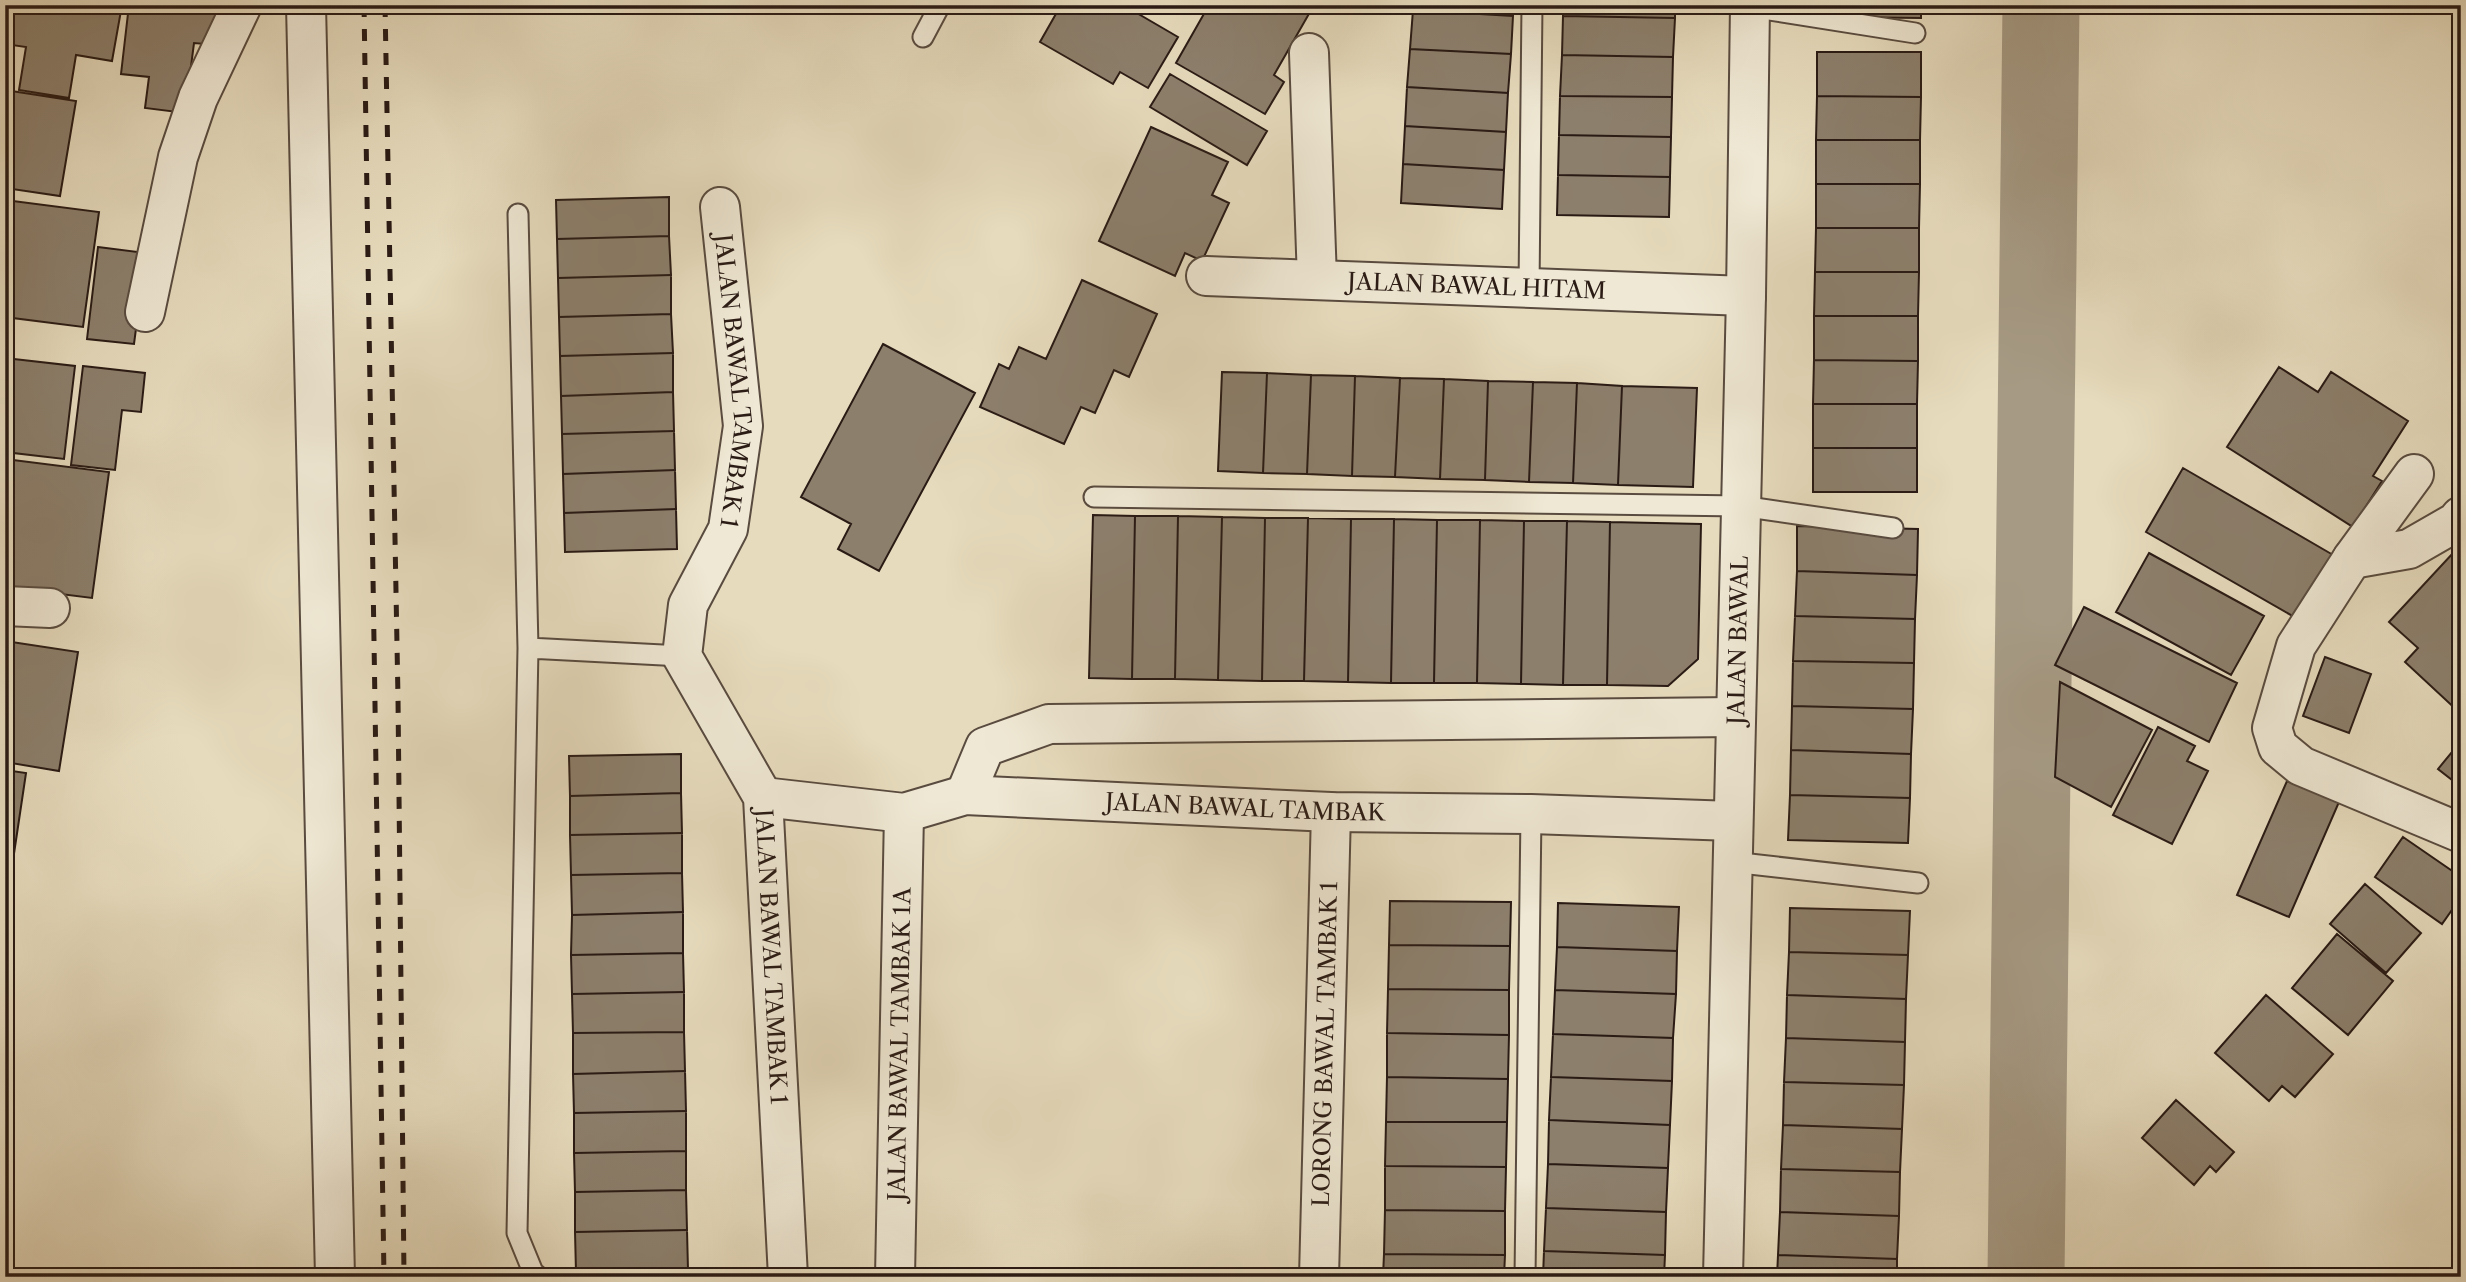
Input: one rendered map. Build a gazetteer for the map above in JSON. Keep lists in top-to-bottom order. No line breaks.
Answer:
{"streets":{"street":["JALAN BAWAL HITAM","JALAN BAWAL TAMBAK 1","JALAN BAWAL","JALAN BAWAL TAMBAK","LORONG BAWAL TAMBAK 1","JALAN BAWAL TAMBAK 1A"]},"crossings":[["JALAN BAWAL HITAM","JALAN BAWAL"],["JALAN BAWAL TAMBAK 1","JALAN BAWAL TAMBAK"],["JALAN BAWAL","JALAN BAWAL TAMBAK"],["JALAN BAWAL TAMBAK","LORONG BAWAL TAMBAK 1"],["JALAN BAWAL TAMBAK","JALAN BAWAL TAMBAK 1A"]]}
